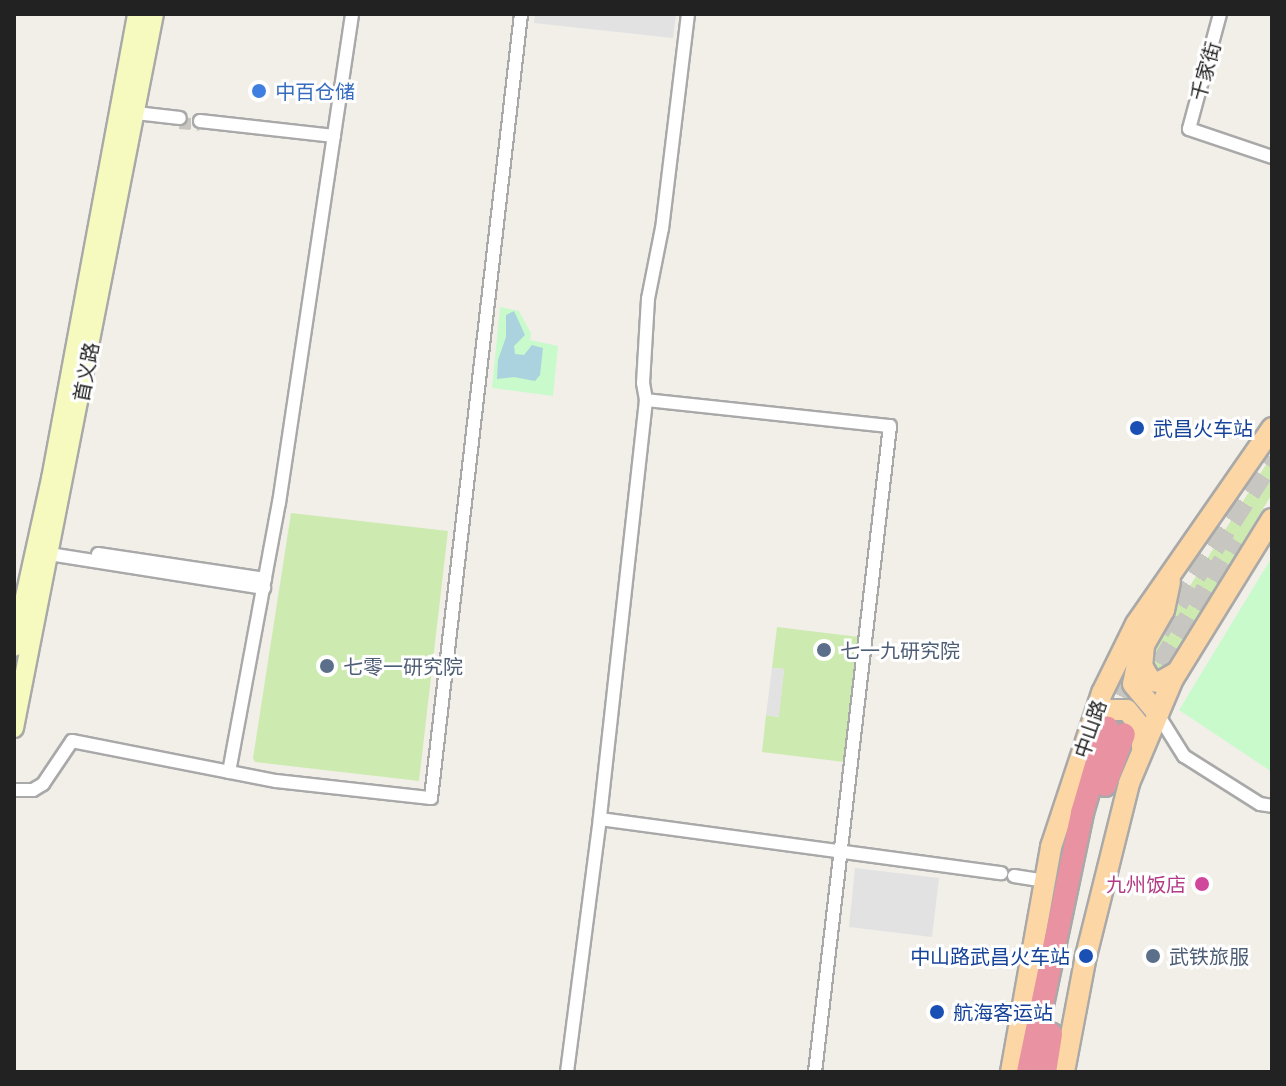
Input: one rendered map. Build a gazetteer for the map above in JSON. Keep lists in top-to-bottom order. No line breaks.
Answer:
{"streets":{"main road":["首义路","中山路"],"street":["千家街"]},"places":["中百仓储","武昌火车站","七一九研究院","七零一研究院","九州饭店","中山路武昌火车站","武铁旅服","航海客运站"]}
